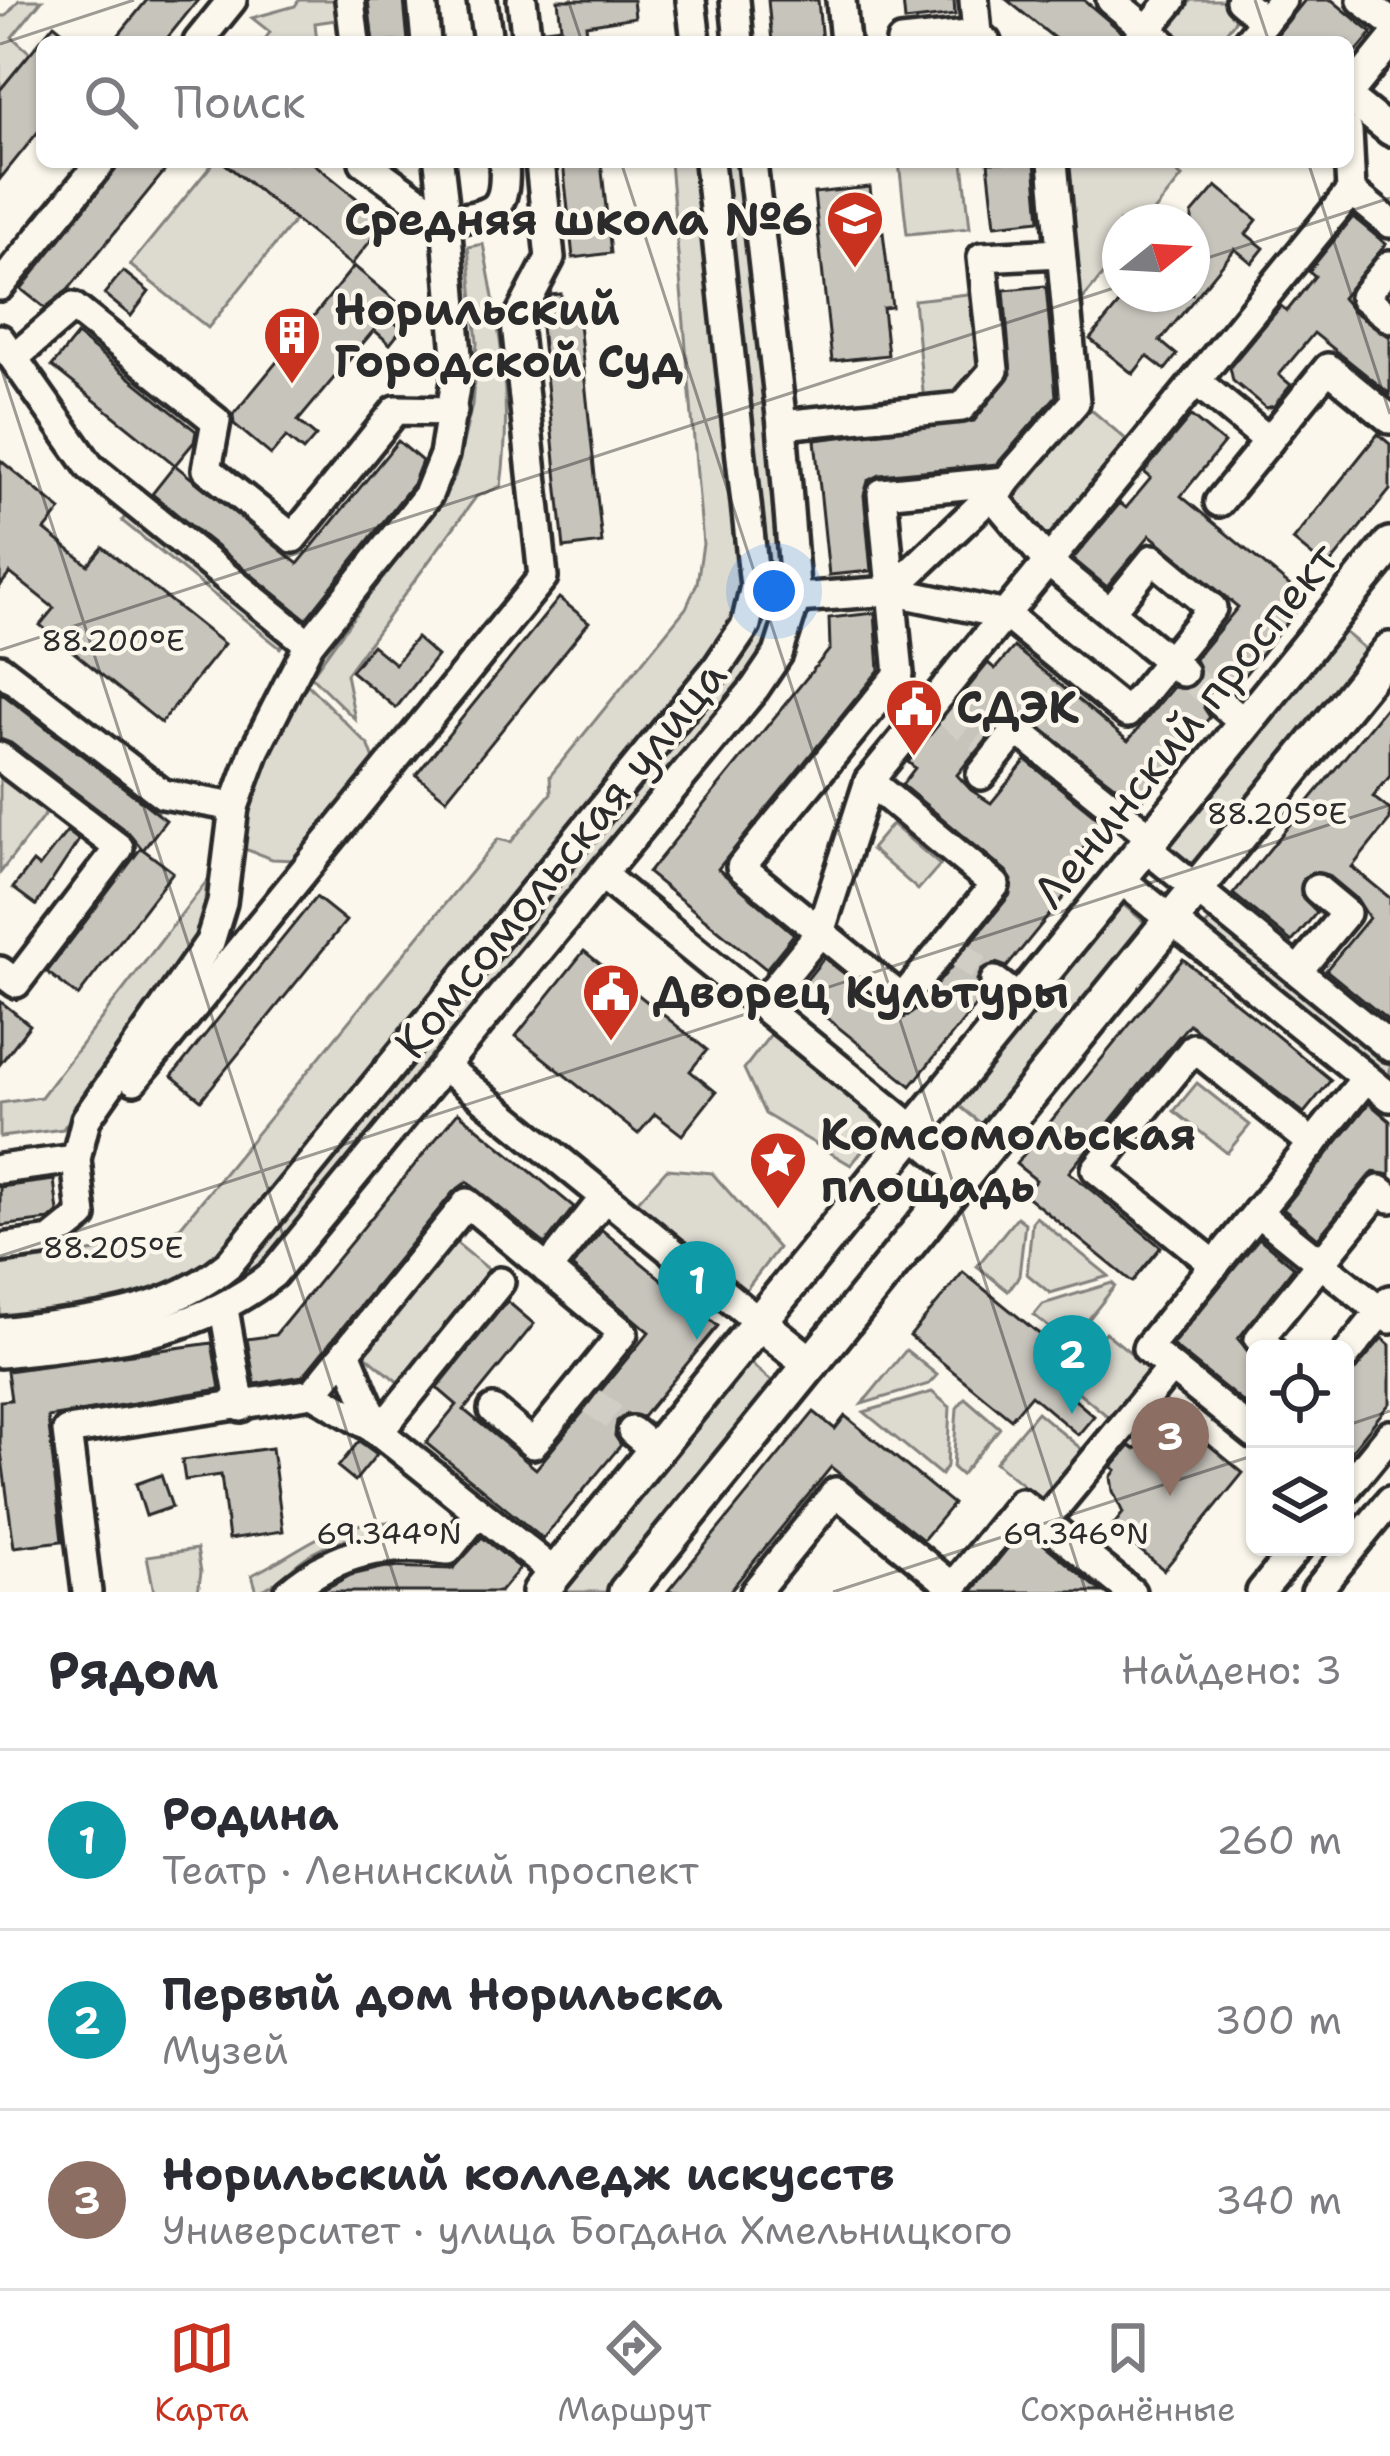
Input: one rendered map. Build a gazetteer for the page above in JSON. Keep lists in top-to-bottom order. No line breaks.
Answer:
{"streets":{"main road":["Ленинский проспект"],"street":["Комсомольская улица"]},"places":{"school or university":["Средняя школа №6"],"building":["Норильский Городской Суд"],"public building":["СДЭК","Дворец Культуры"],"place":["Комсомольская площадь"]},"north":"right","page":{"search":"Поиск","pins":["1","2","3"],"heading":["Рядом","Найдено: 3"],"list":[{"mark":"1","name":"Родина","note":"Театр · Ленинский проспект","value":"260 m"},{"mark":"2","name":"Первый дом Норильска","note":"Музей","value":"300 m"},{"mark":"3","name":"Норильский колледж искусств","note":"Университет · улица Богдана Хмельницкого","value":"340 m"}],"nav":["Карта","Маршрут","Сохранённые"]},"coordinates":["88.200°E","88.205°E","69.344°N","69.346°N"]}
